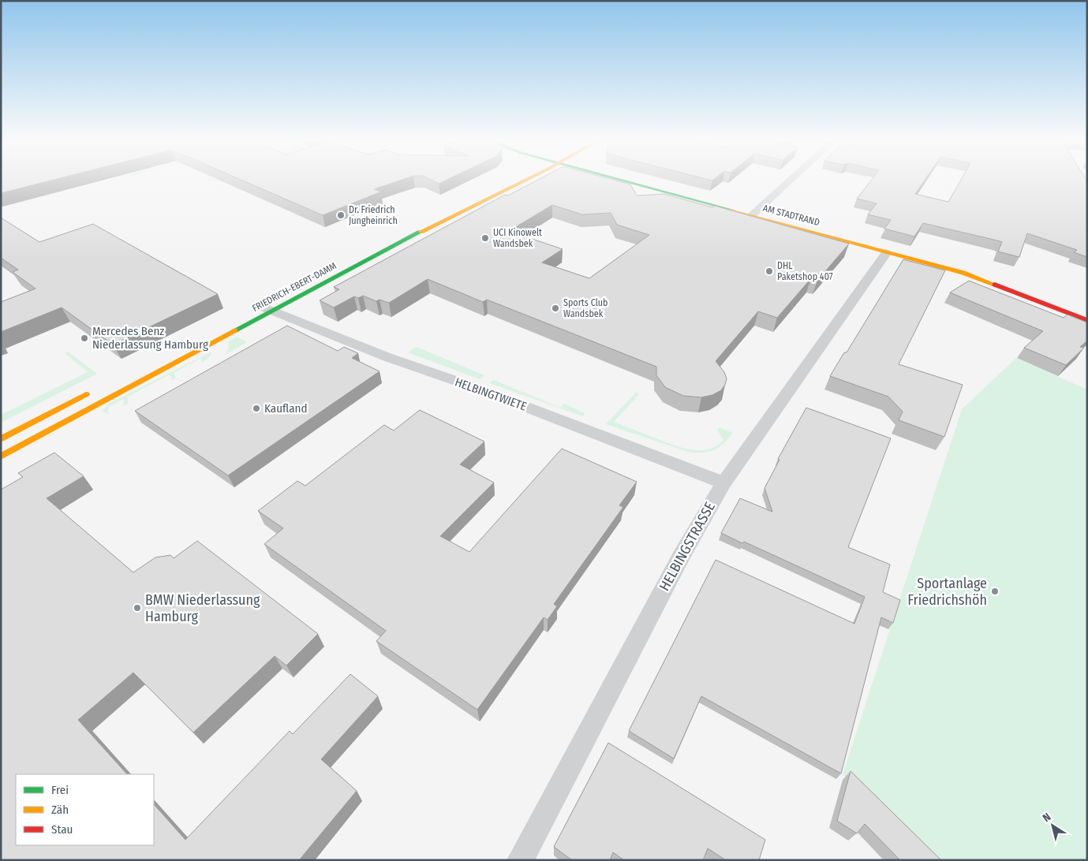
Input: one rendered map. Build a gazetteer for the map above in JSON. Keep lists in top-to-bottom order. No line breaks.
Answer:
{"streets":{"main road":["AM STADTRAND","FRIEDRICH-EBERT-DAMM"],"street":["HELBINGTWIETE","HELBINGSTRASSE"]},"crossings":[["AM STADTRAND","HELBINGSTRASSE"],["FRIEDRICH-EBERT-DAMM","HELBINGTWIETE"],["HELBINGTWIETE","HELBINGSTRASSE"]],"places":["Dr. Friedrich Jungheinrich","UCI Kinowelt Wandsbek","DHL Paketshop 407","Sports Club Wandsbek","Mercedes Benz Niederlassung Hamburg","Kaufland","Sportanlage Friedrichshöh","BMW Niederlassung Hamburg"],"legend":["Frei","Zäh","Stau"],"north":"top left"}
